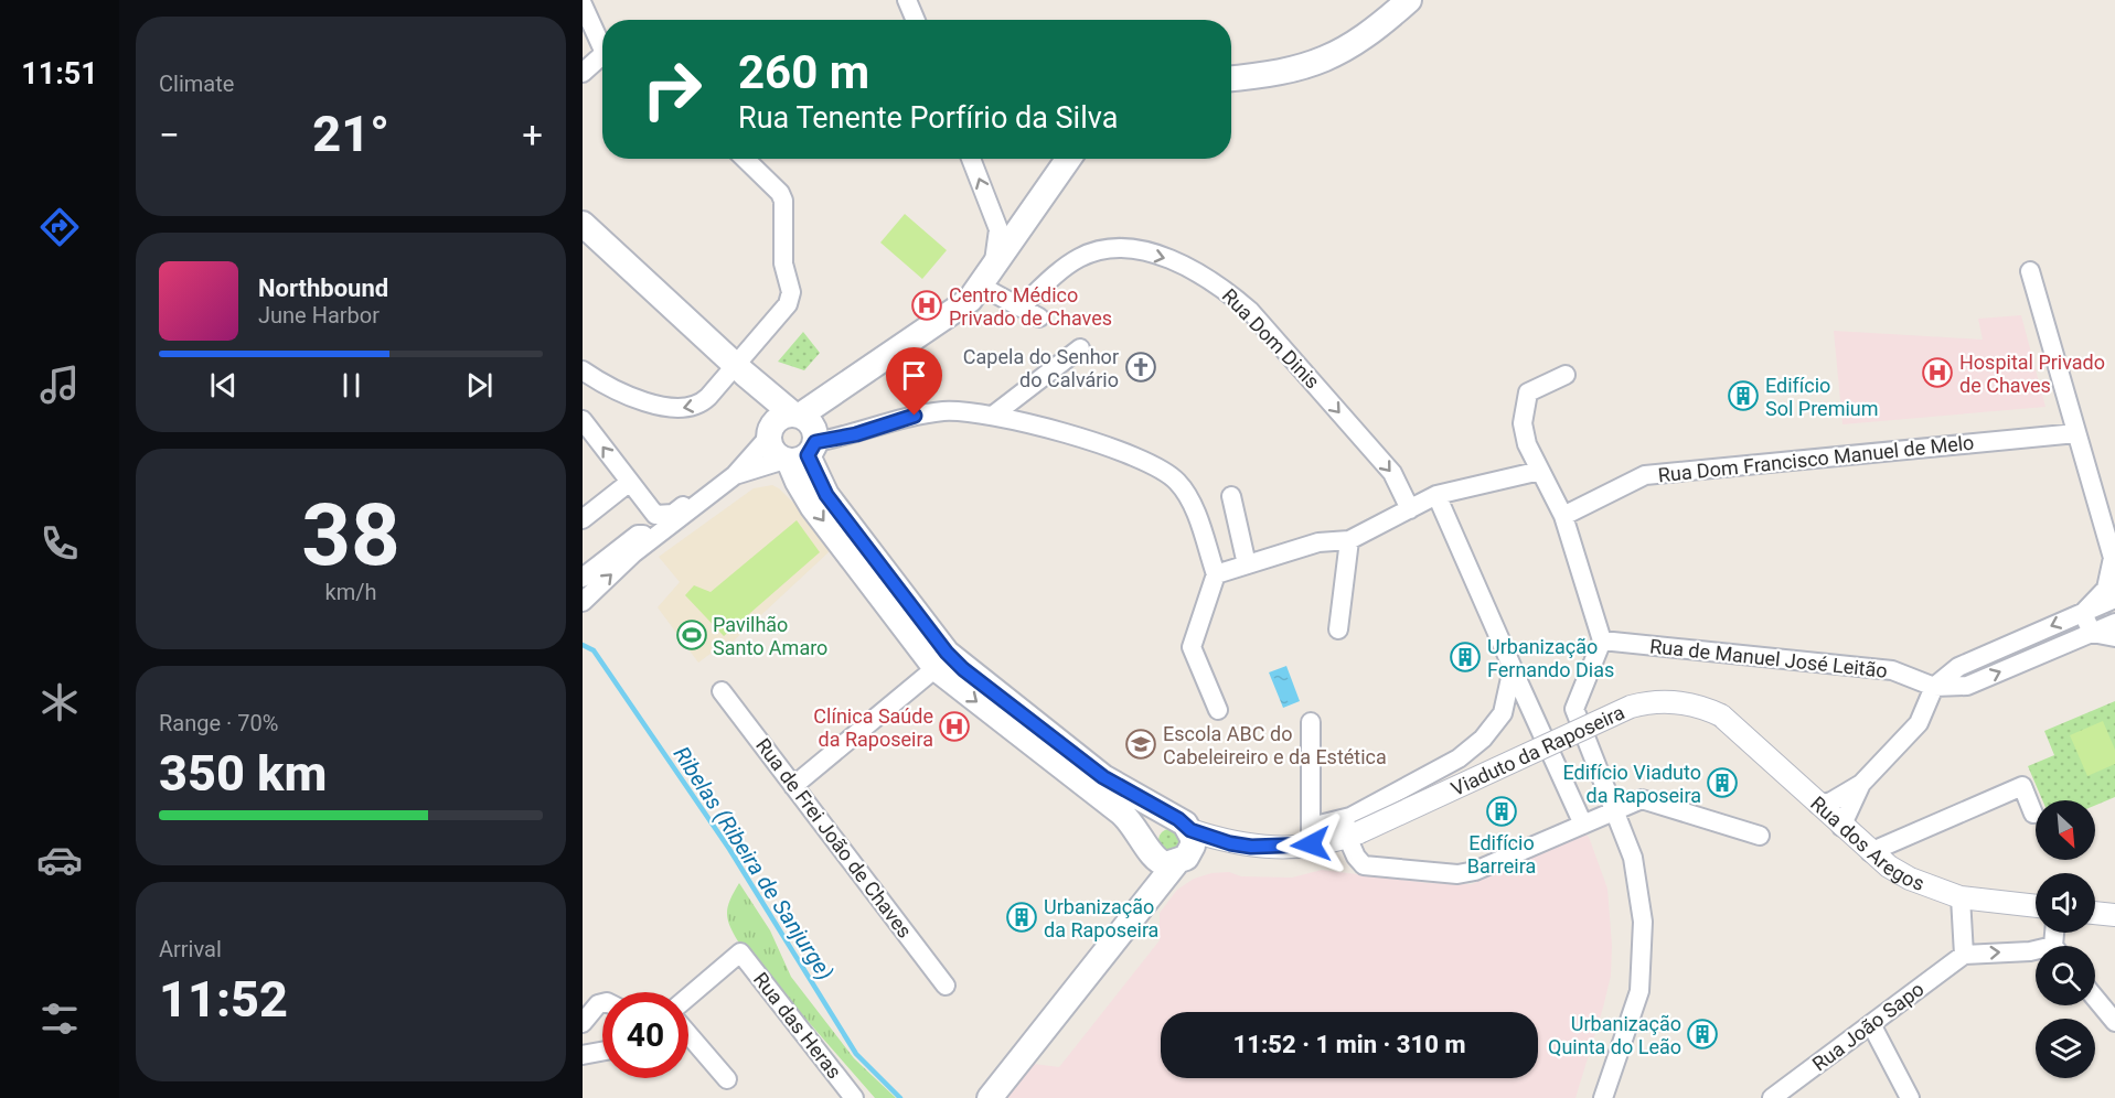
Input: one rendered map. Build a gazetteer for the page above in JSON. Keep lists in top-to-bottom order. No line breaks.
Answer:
{"streets":{"street":["Rua Dom Dinis","Rua Dom Francisco Manuel de Melo","Rua de Manuel José Leitão","Viaduto da Raposeira","Rua de Frei João de Chaves","Rua dos Aregos","Rua das Heras","Rua João Sapo"]},"crossings":[["Viaduto da Raposeira","Rua dos Aregos"]],"one_way":["Rua Dom Dinis"],"water":["Ribelas (Ribeira de Sanjurge)"],"places":{"hospital":["Centro Médico Privado de Chaves","Hospital Privado de Chaves","Clínica Saúde da Raposeira"],"church":["Capela do Senhor do Calvário"],"building":["Edifício Sol Premium","Urbanização Fernando Dias","Edifício Viaduto da Raposeira","Edifício Barreira","Urbanização da Raposeira","Urbanização Quinta do Leão"],"sports":["Pavilhão Santo Amaro"],"school or university":["Escola ABC do Cabeleireiro e da Estética"]},"north":"bottom right","page":{"tabs":"11:51","tile":["Climate",["38","km/h"],["Range · 70%","350 km"],["Arrival","11:52"]],"turn":["260 m","Rua Tenente Porfírio da Silva"],"heat":["−","21°","+"],"song":["Northbound","June Harbor"],"limit":"40","trip":"11:52 · 1 min · 310 m"}}
